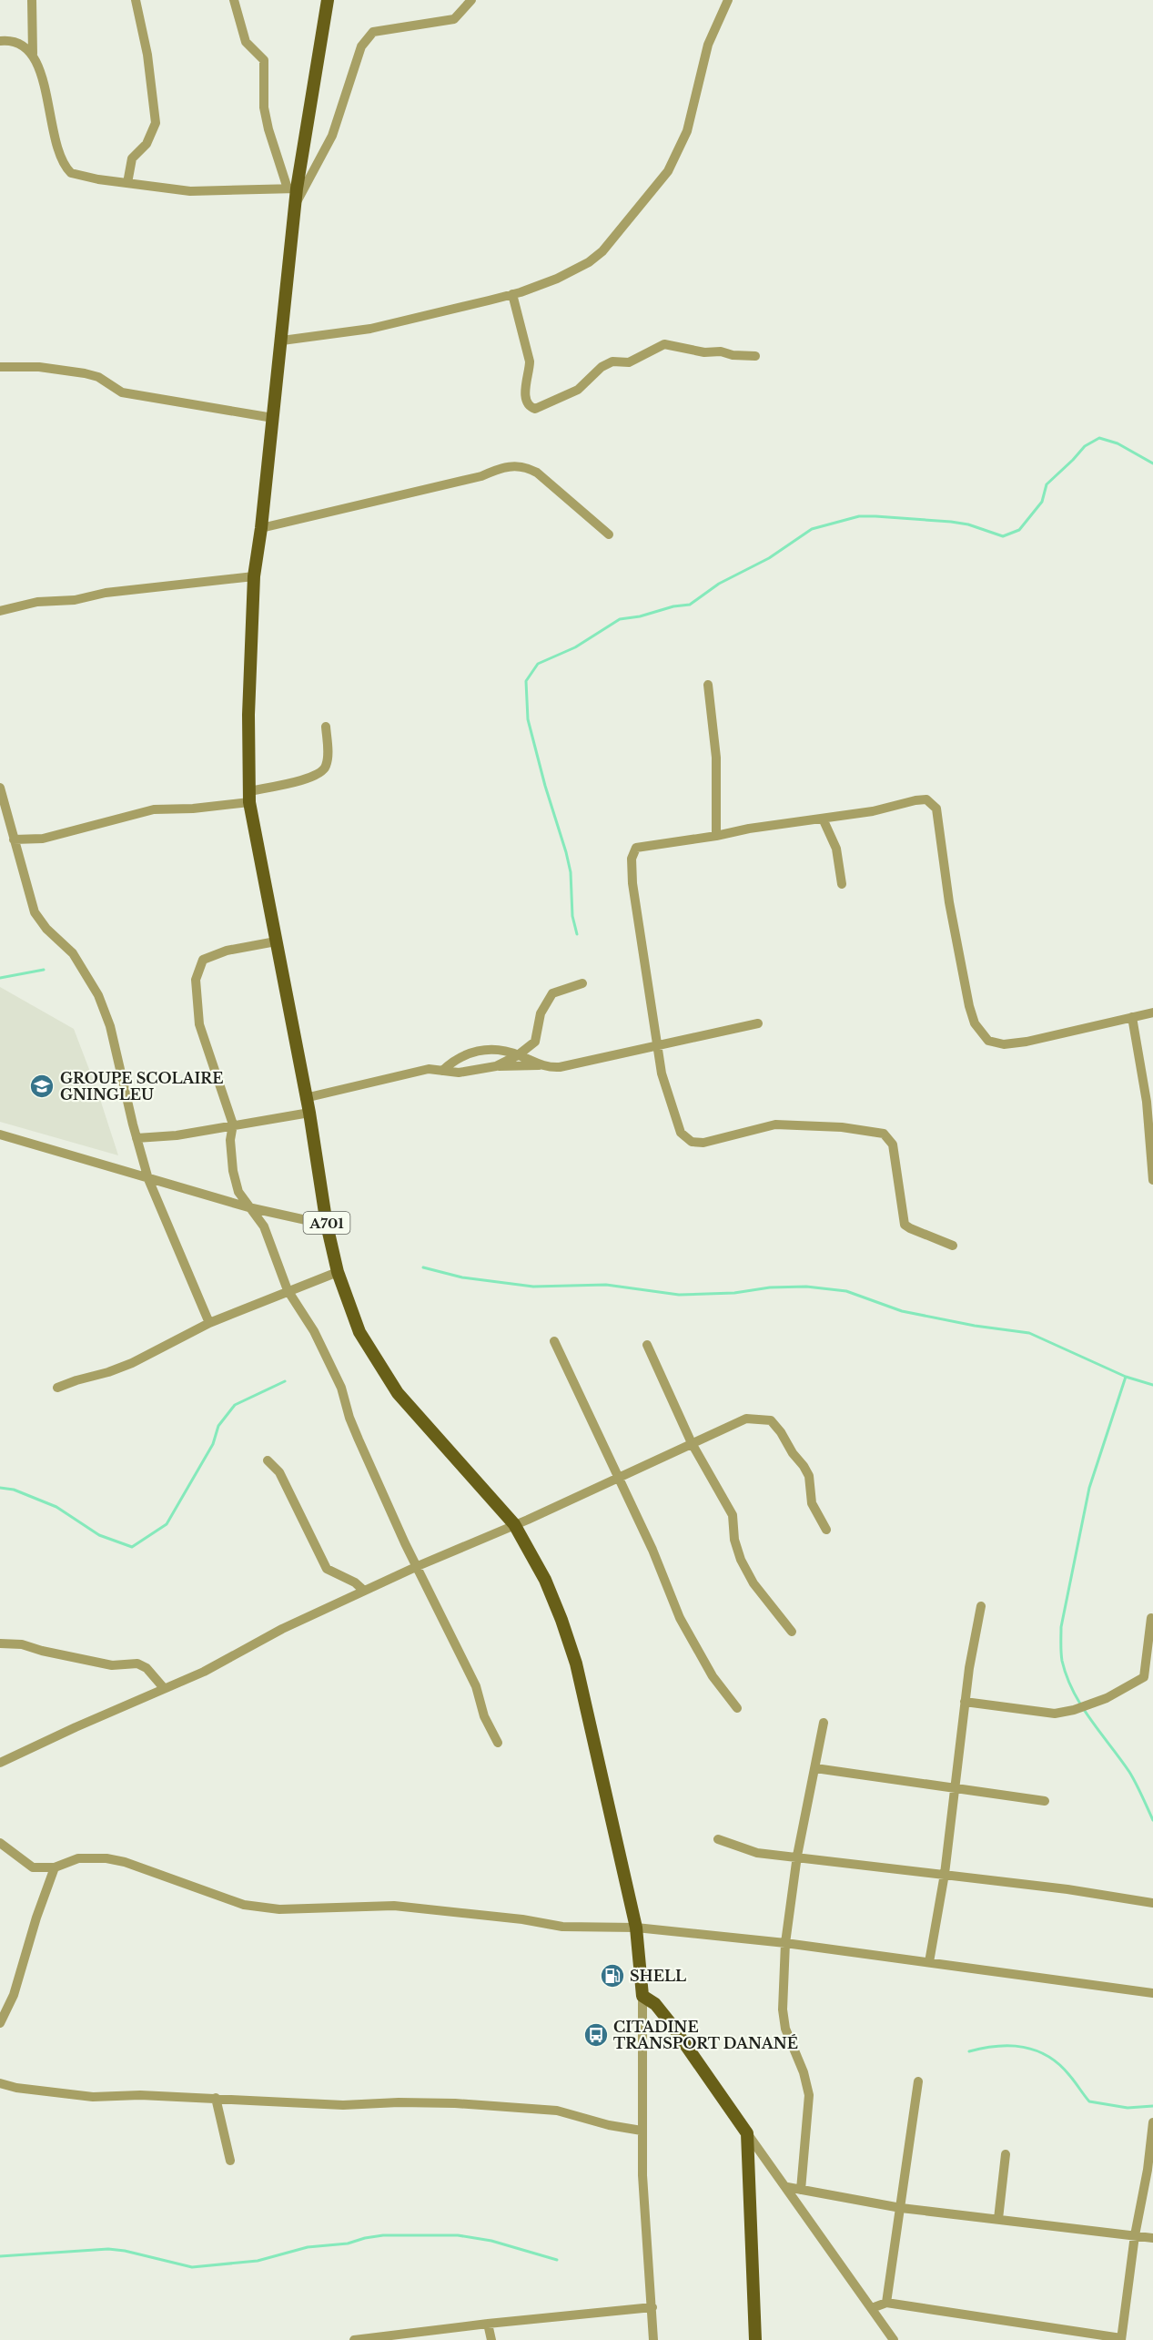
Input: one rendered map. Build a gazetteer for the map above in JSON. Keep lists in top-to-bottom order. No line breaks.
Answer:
{"streets":{"main road":["A701"]},"places":{"school or university":["GROUPE SCOLAIRE GNINGLEU"],"fuel station":["SHELL"],"bus stop":["CITADINE TRANSPORT DANANÉ"]}}
